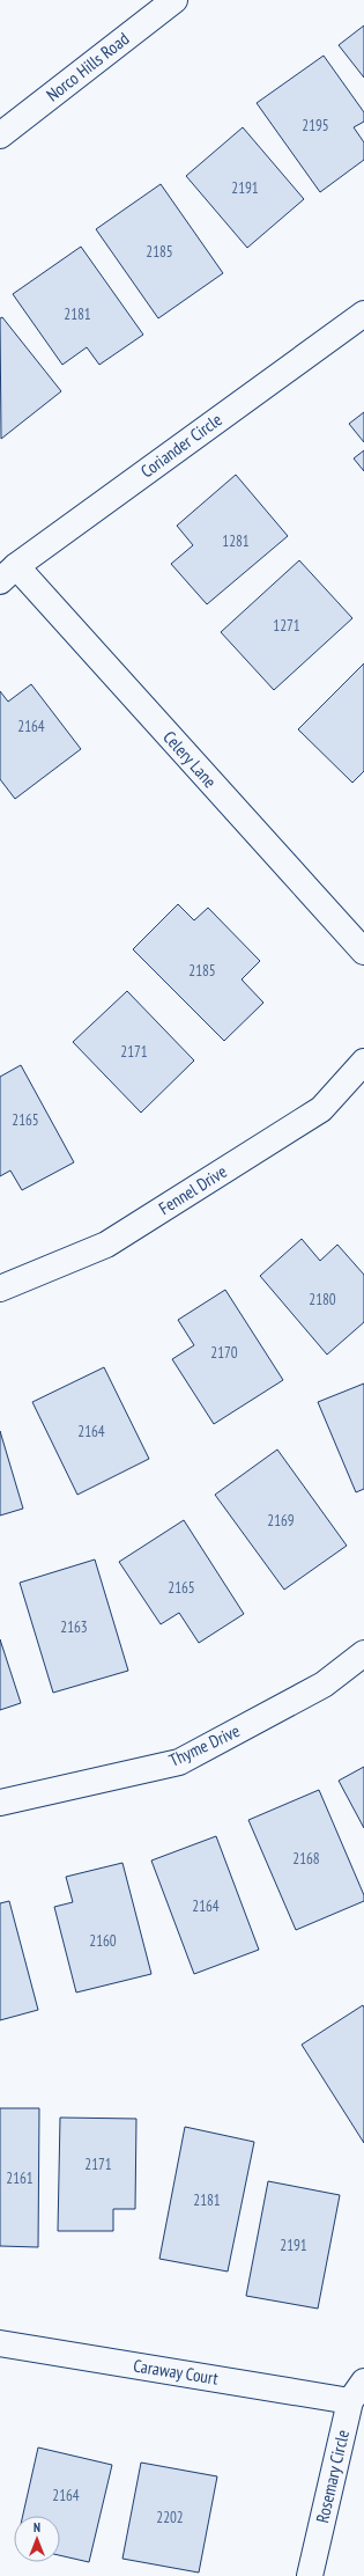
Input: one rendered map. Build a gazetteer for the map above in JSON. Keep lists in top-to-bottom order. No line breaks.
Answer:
{"streets":{"street":["Norco Hills Road","Coriander Circle","Celery Lane","Fennel Drive","Thyme Drive","Caraway Court","Rosemary Circle"]},"crossings":[["Coriander Circle","Celery Lane"],["Caraway Court","Rosemary Circle"]],"house_numbers":["2195","2191","2185","2181","1281","1271","2164","2185","2171","2165","2180","2170","2164","2169","2165","2163","2168","2164","2160","2171","2161","2181","2191","2164","2202"],"north":"top"}
